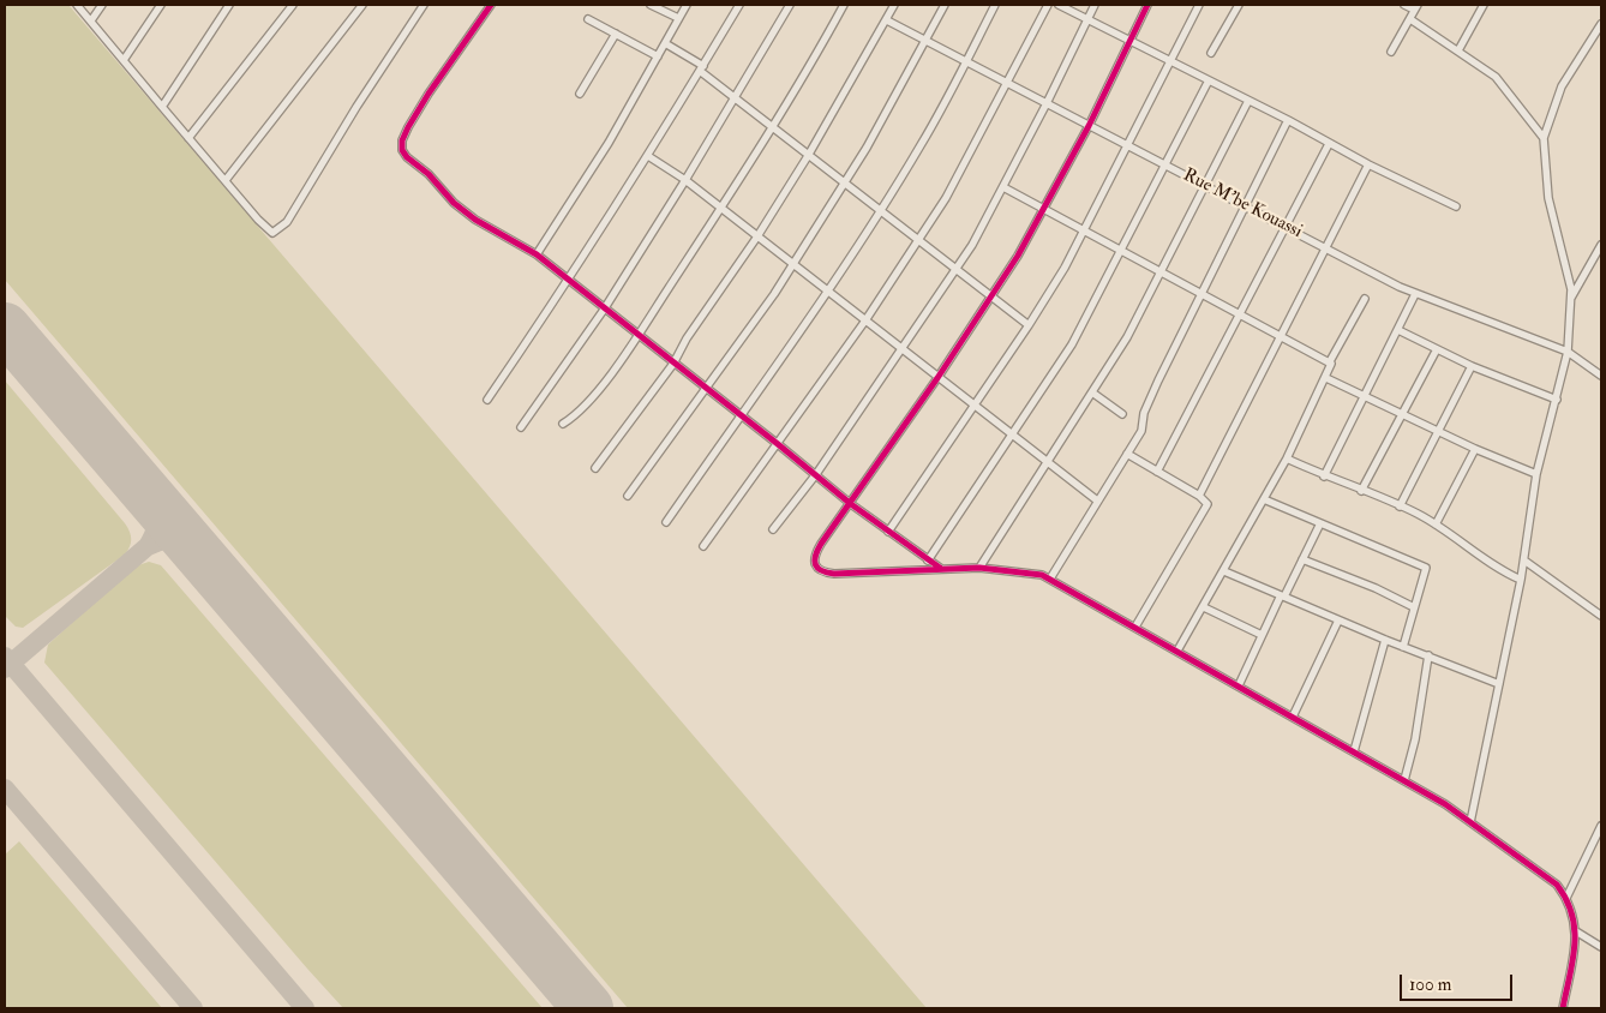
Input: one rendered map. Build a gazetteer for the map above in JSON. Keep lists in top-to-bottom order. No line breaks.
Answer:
{"streets":{"street":["Rue M'be Kouassi"]},"scale_bar":"100 m"}
